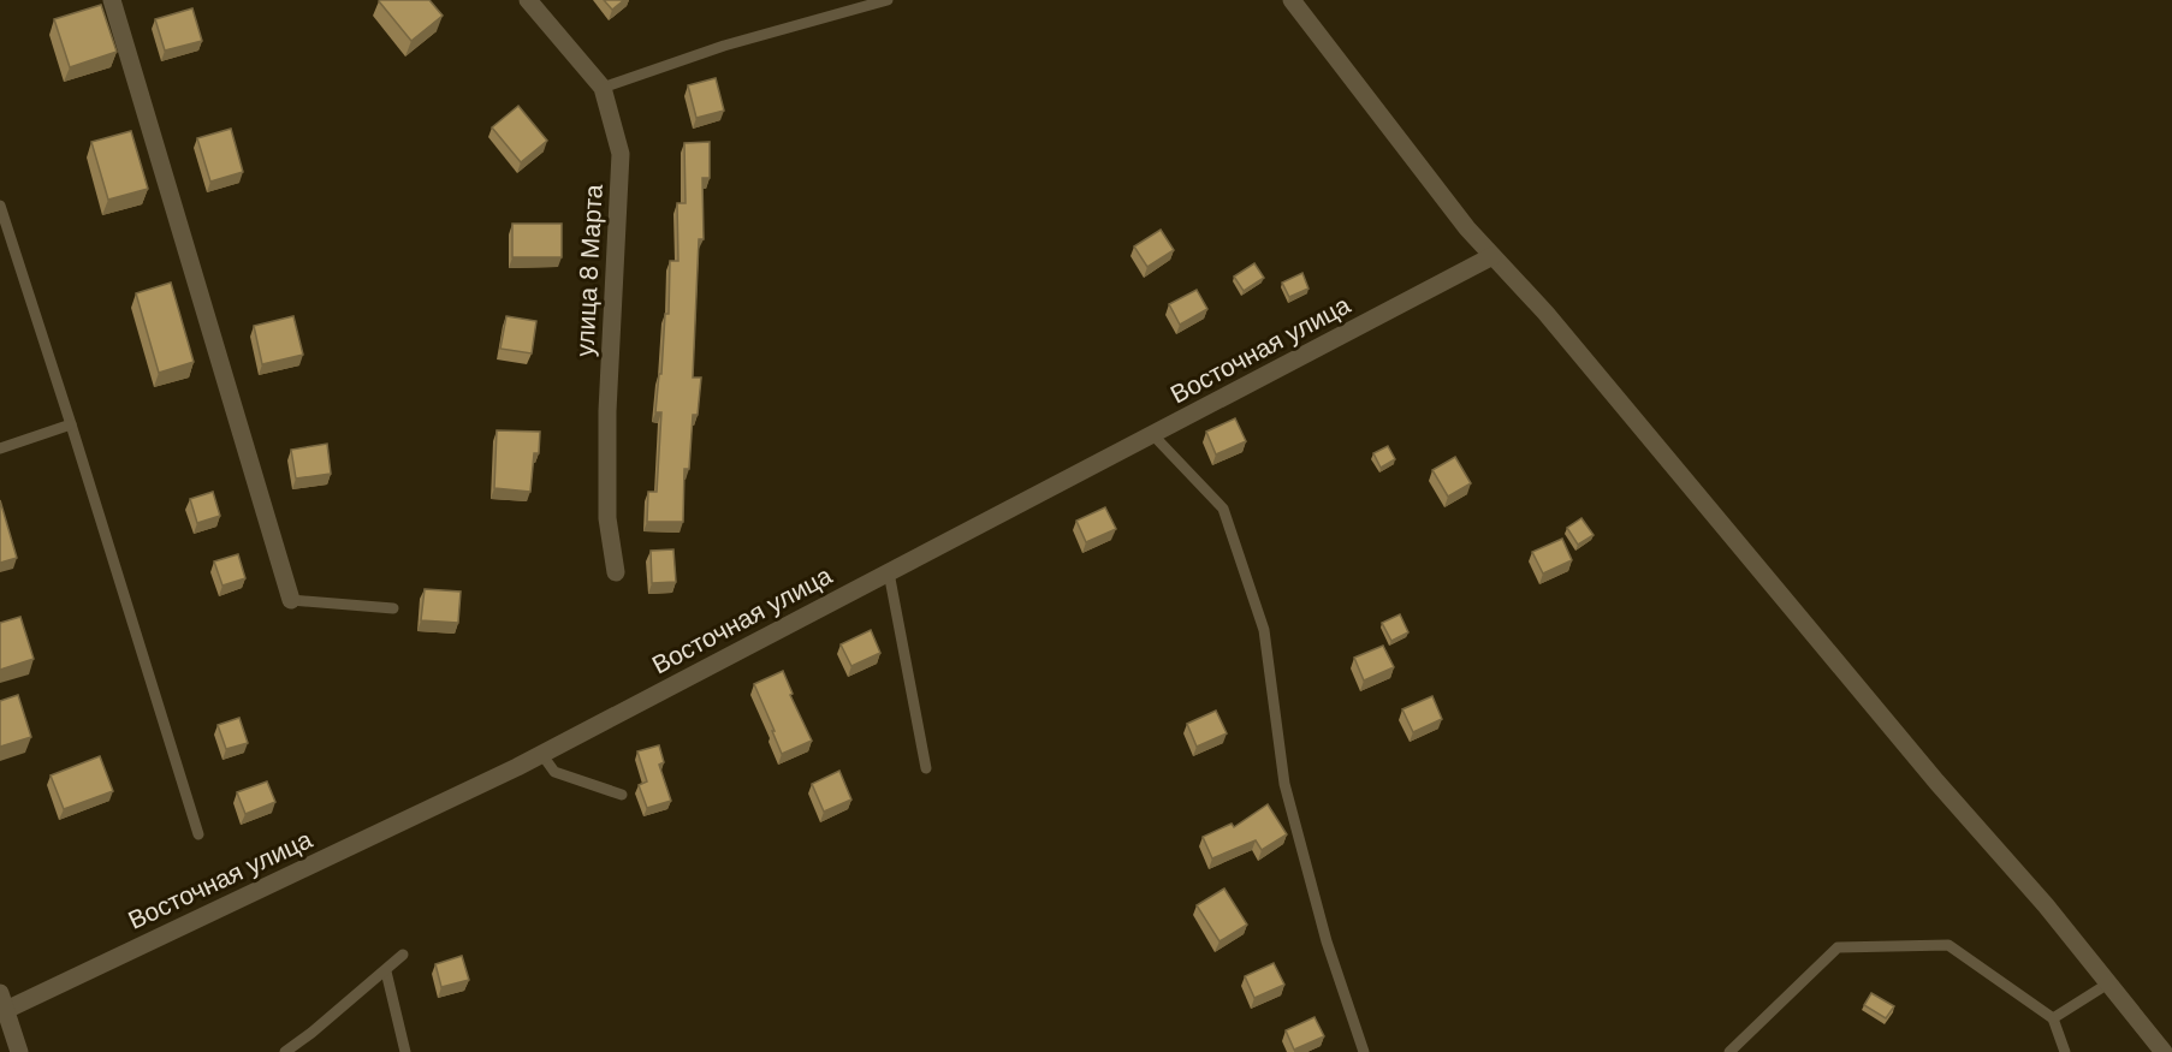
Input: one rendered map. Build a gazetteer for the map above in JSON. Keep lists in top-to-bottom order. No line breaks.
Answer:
{"streets":{"street":["улица 8 Марта","Восточная улица"]}}
